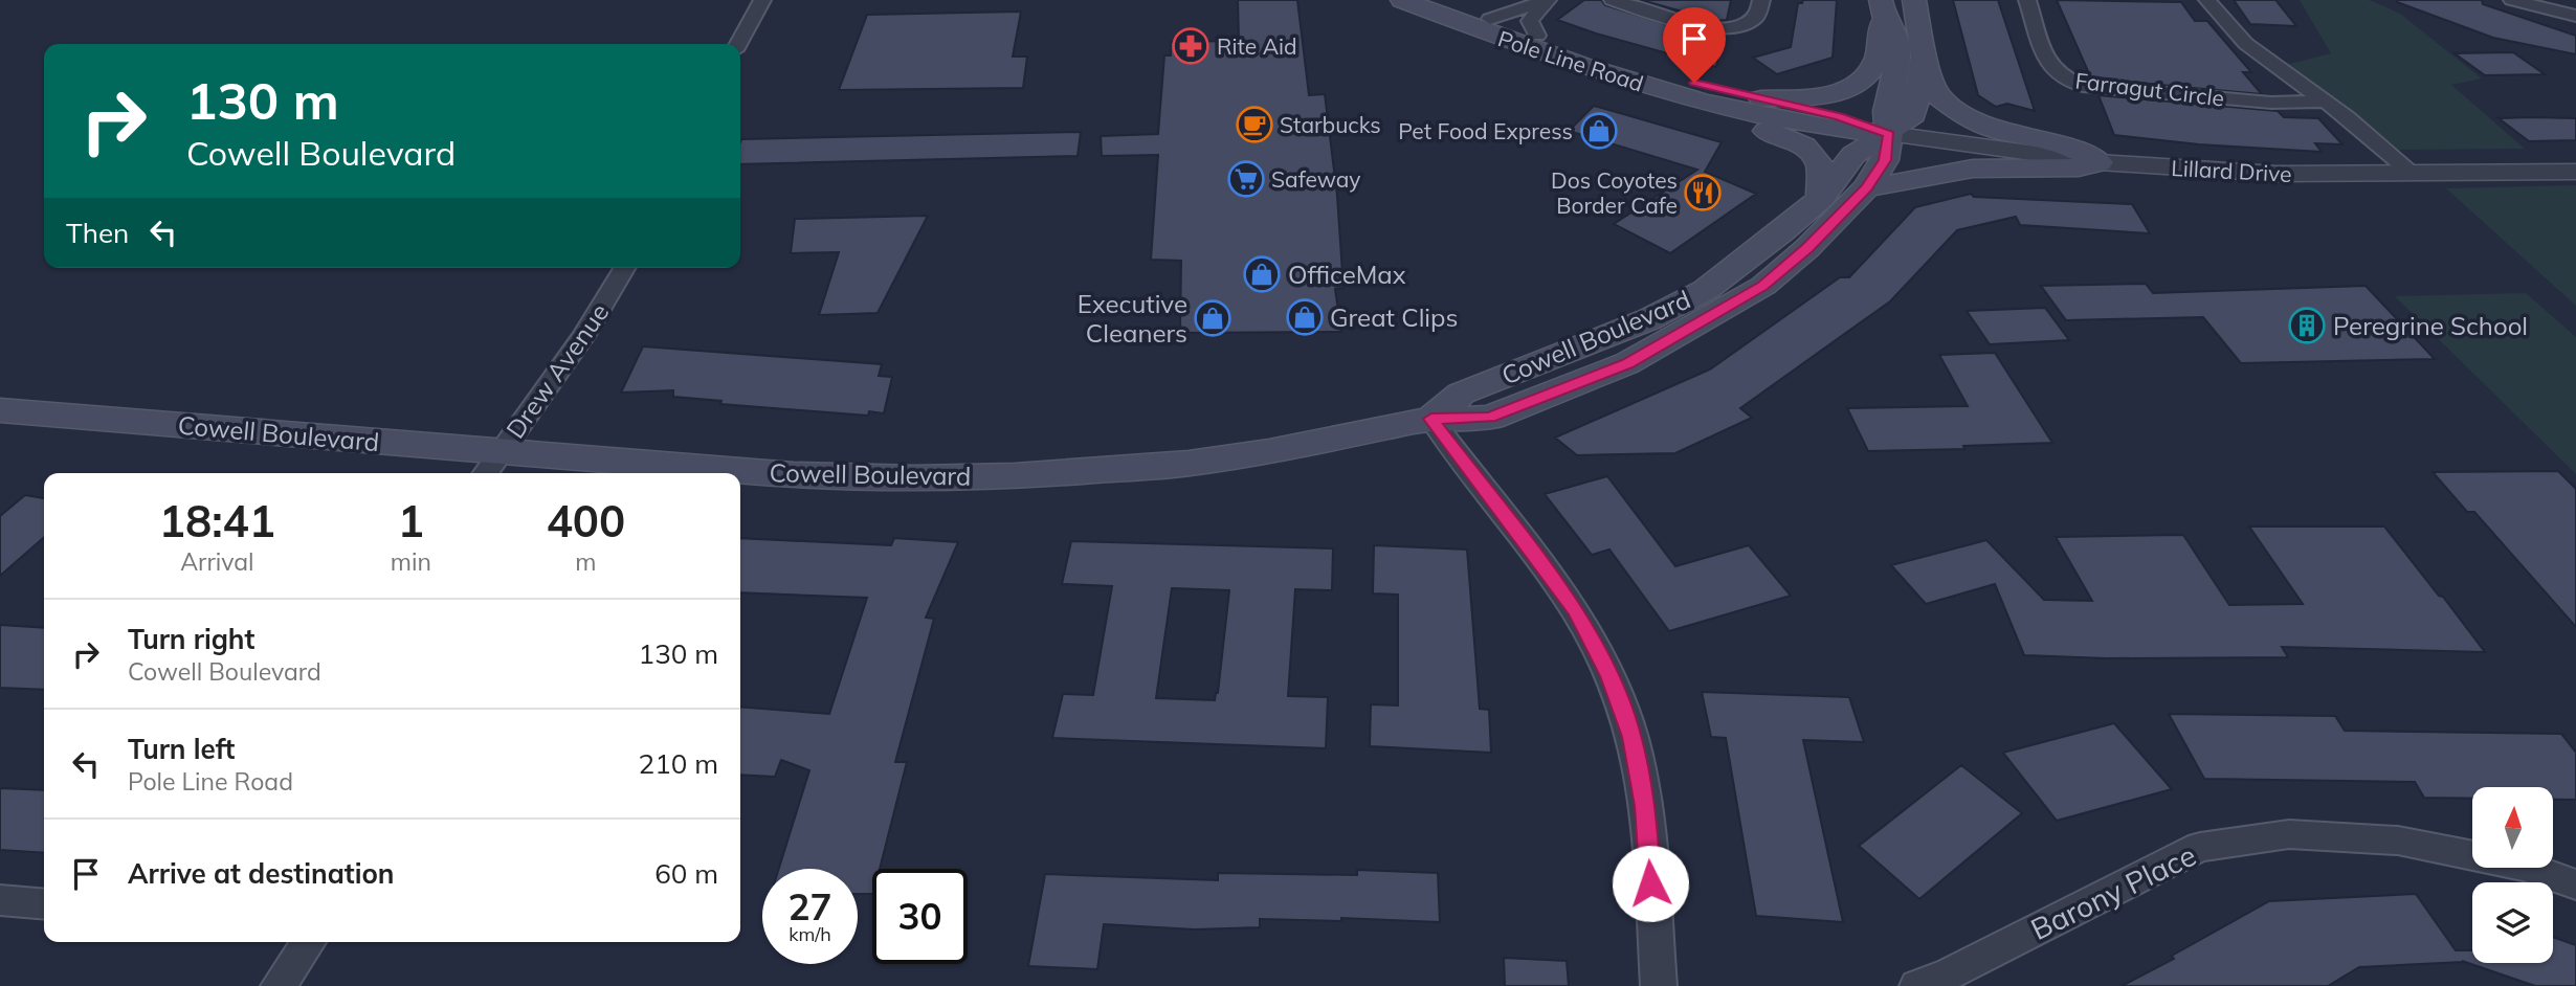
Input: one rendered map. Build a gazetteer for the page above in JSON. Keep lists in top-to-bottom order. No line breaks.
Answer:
{"streets":{"main road":["Pole Line Road","Cowell Boulevard"],"street":["Farragut Circle","Lillard Drive","Drew Avenue","Barony Place"]},"crossings":[["Pole Line Road","Lillard Drive"],["Pole Line Road","Cowell Boulevard"],["Lillard Drive","Cowell Boulevard"],["Cowell Boulevard","Drew Avenue"]],"places":{"pharmacy":["Rite Aid"],"cafe":["Starbucks"],"shop":["Pet Food Express","OfficeMax","Great Clips","Executive Cleaners"],"supermarket":["Safeway"],"restaurant":["Dos Coyotes Border Cafe"],"building":["Peregrine School"]},"north":"top","page":{"turn":["130 m","Cowell Boulevard"],"then":"Then","eta":["18:41","Arrival","1","min","400","m"],"list":[{"name":"Turn right","note":"Cowell Boulevard","value":"130 m"},{"name":"Turn left","note":"Pole Line Road","value":"210 m"},{"name":"Arrive at destination","value":"60 m"}],"speed":"27 km/h","limit":"30"}}
